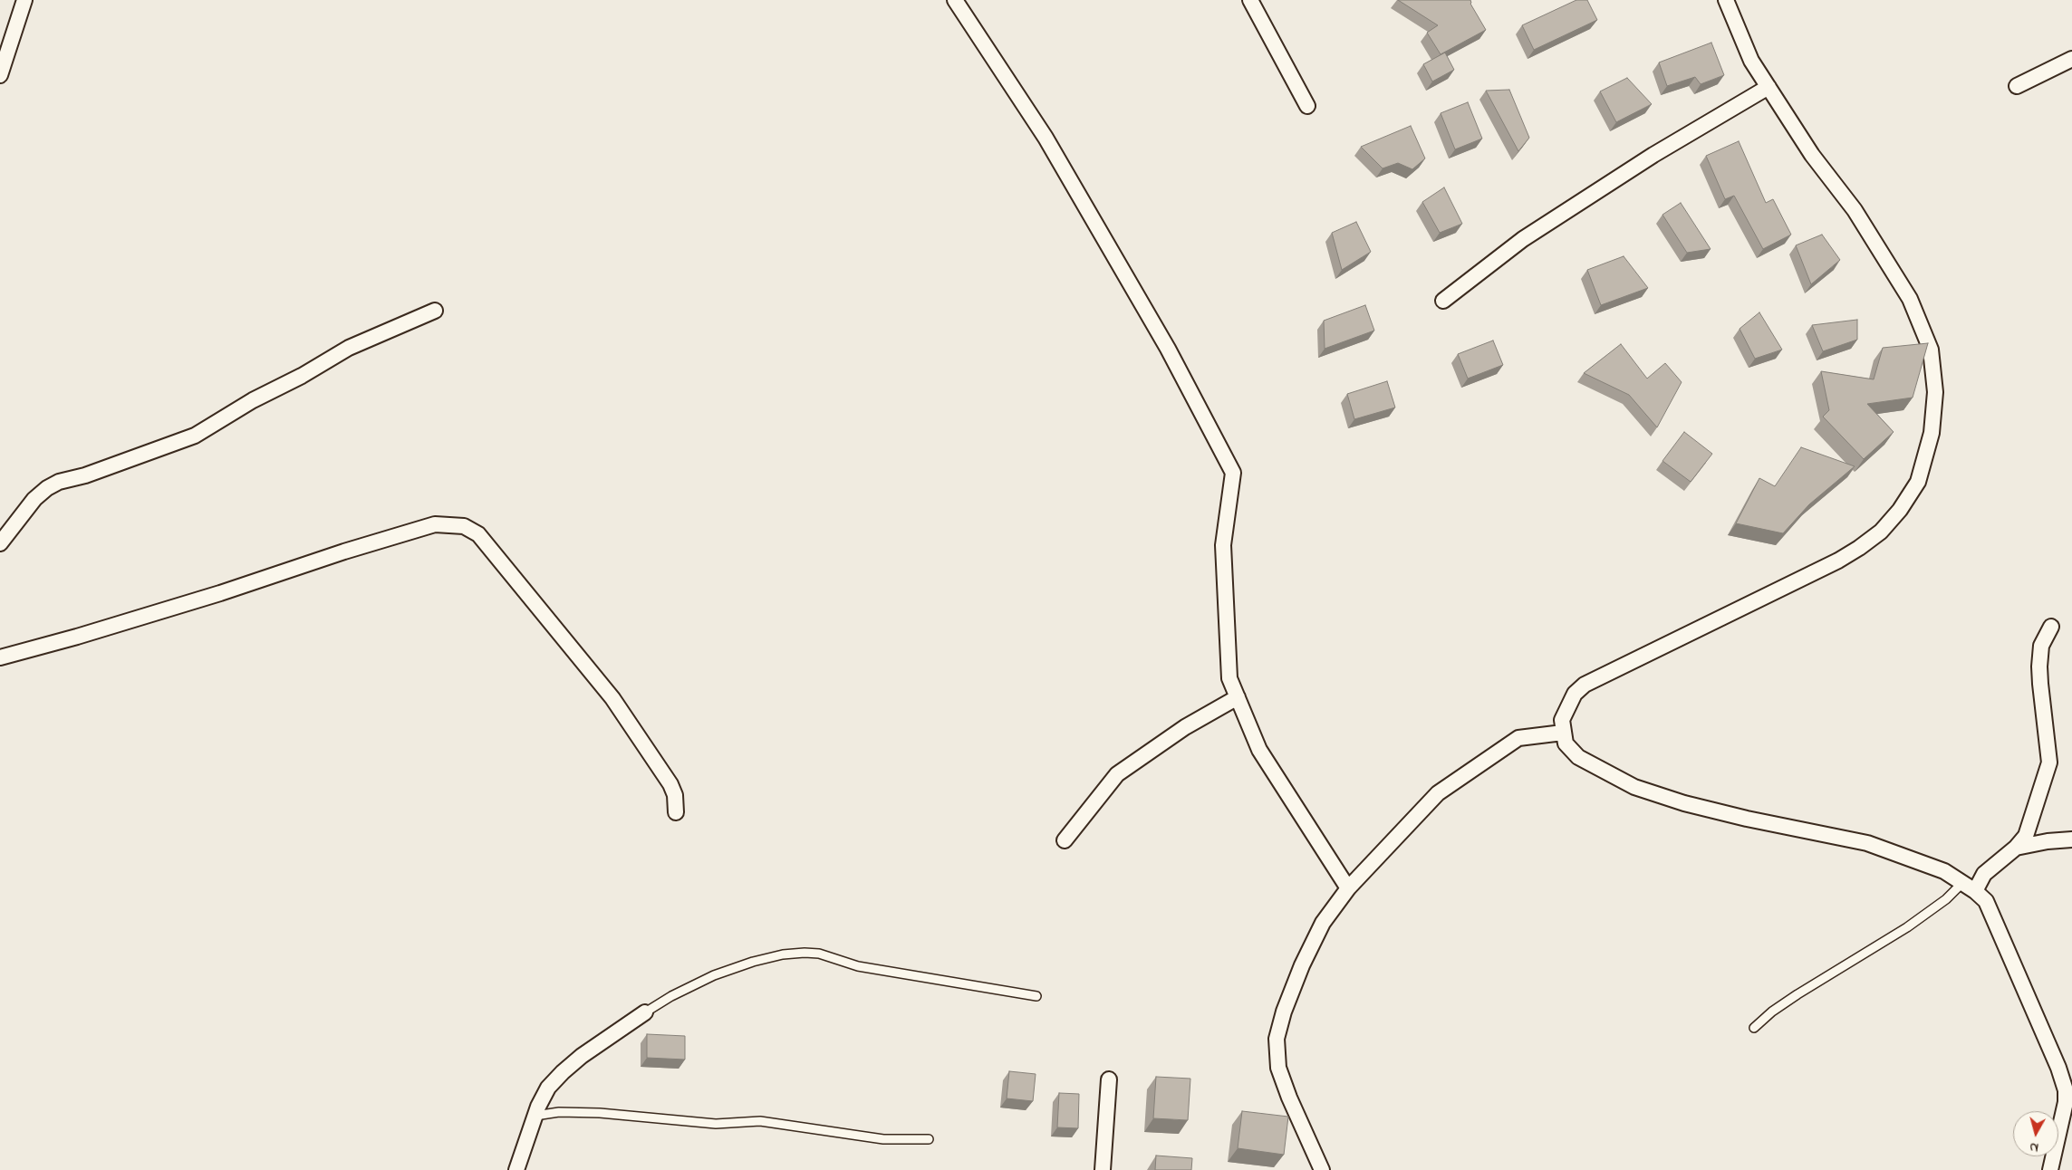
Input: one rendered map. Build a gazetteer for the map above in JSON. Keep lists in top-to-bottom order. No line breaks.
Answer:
{"north":"bottom"}
